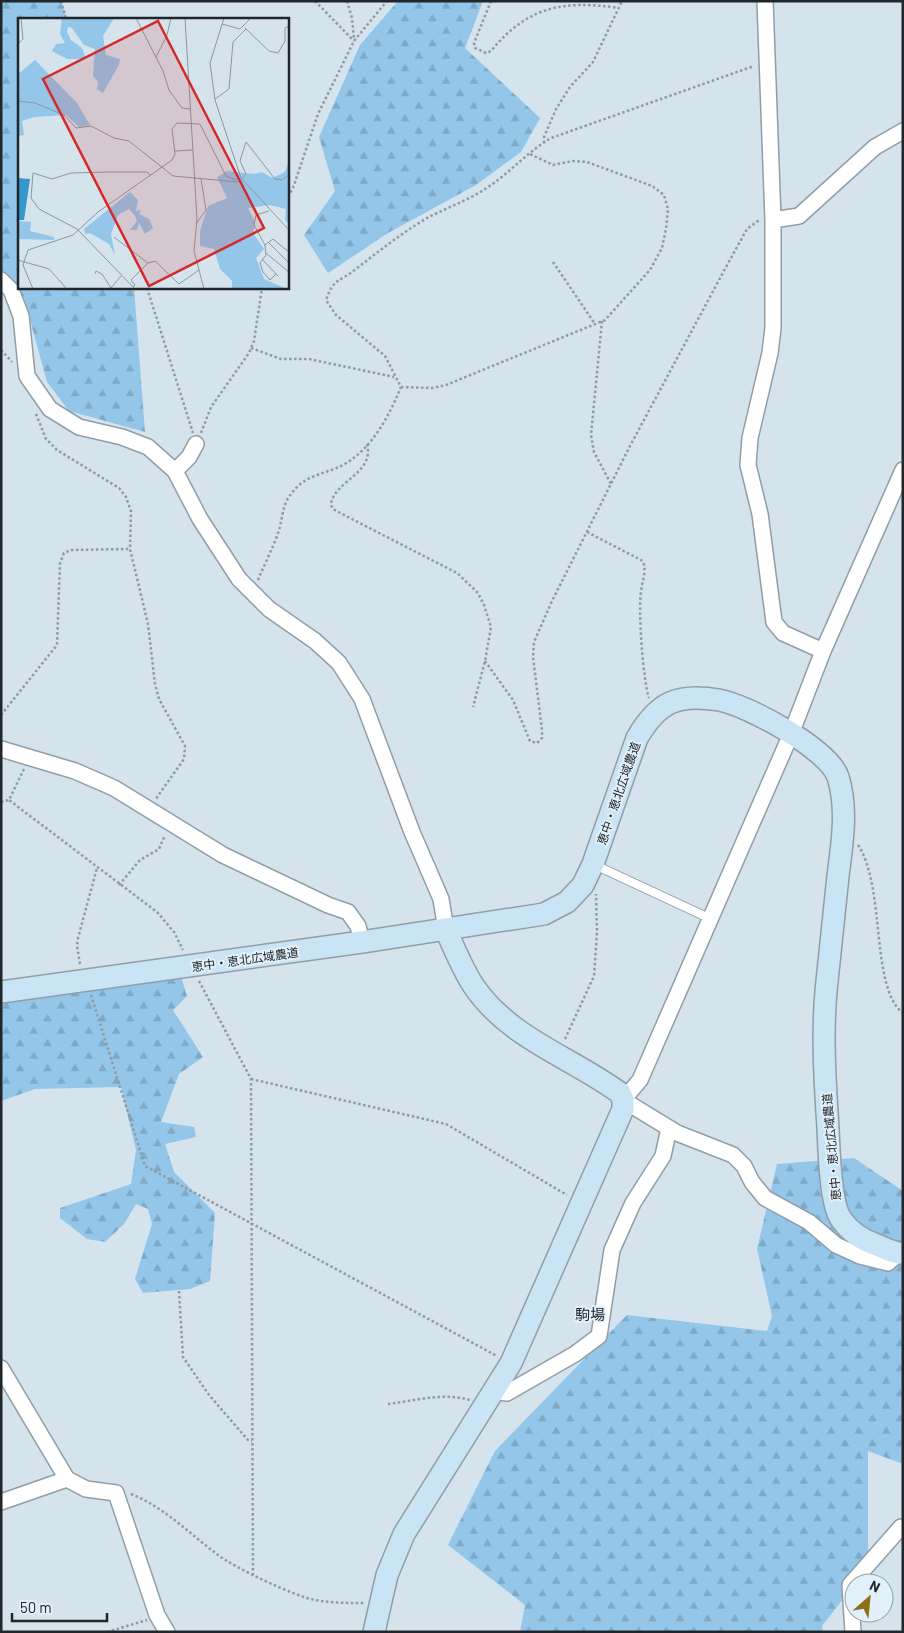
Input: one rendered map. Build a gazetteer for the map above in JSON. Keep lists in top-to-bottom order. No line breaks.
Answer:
{"streets":{"street":["恵中・恵北広域農道"]},"districts":["駒場"],"scale_bar":"50 m","north":"top right"}
